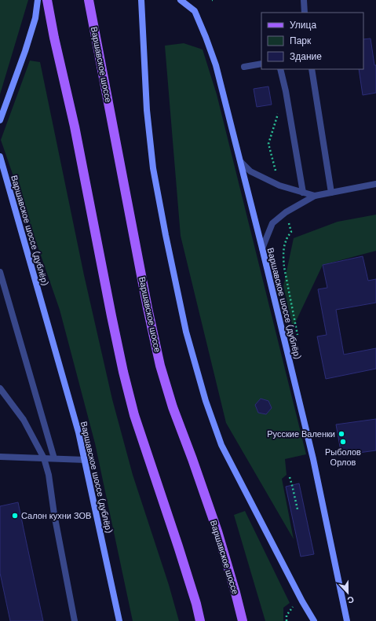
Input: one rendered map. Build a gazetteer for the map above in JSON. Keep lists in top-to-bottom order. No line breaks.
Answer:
{"streets":{"main road":["Варшавское шоссе","Варшавское шоссе (дублёр)"]},"places":["Русские Валенки","Рыболов Орлов","Салон кухни ЗОВ"],"legend":["Улица","Парк","Здание"],"north":"bottom"}
